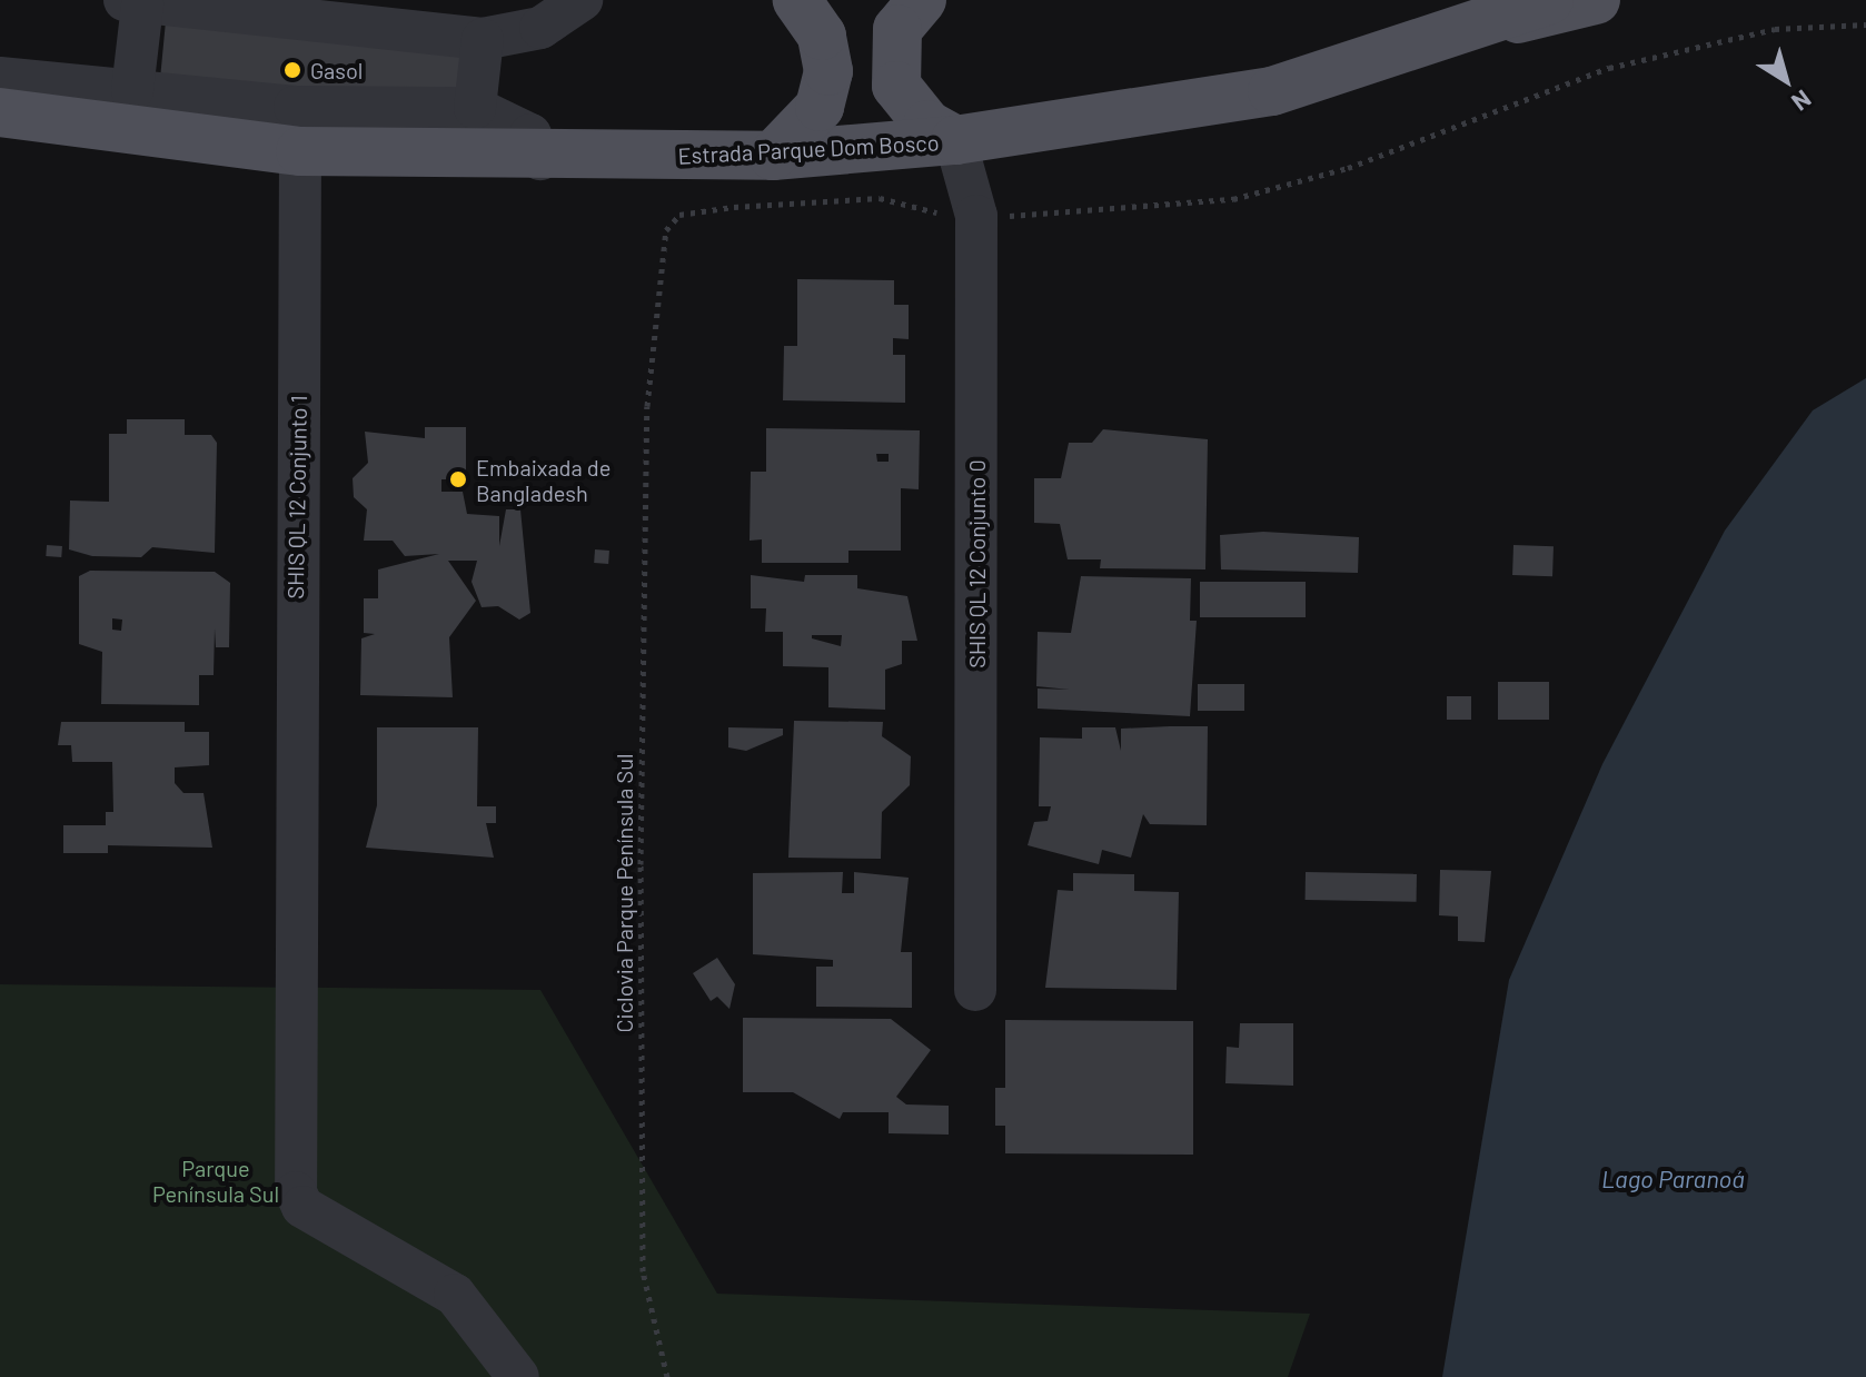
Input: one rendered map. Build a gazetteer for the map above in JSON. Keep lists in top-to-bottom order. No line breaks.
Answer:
{"streets":{"main road":["Estrada Parque Dom Bosco"],"street":["SHIS QL 12 Conjunto 1","SHIS QL 12 Conjunto 0"],"path":["Ciclovia Parque Península Sul"]},"crossings":[["Estrada Parque Dom Bosco","SHIS QL 12 Conjunto 1"],["Estrada Parque Dom Bosco","SHIS QL 12 Conjunto 0"],["SHIS QL 12 Conjunto 0","Ciclovia Parque Península Sul"]],"water":["Lago Paranoá"],"parks":["Parque Península Sul"],"places":["Gasol","Embaixada de Bangladesh"],"north":"bottom right"}
